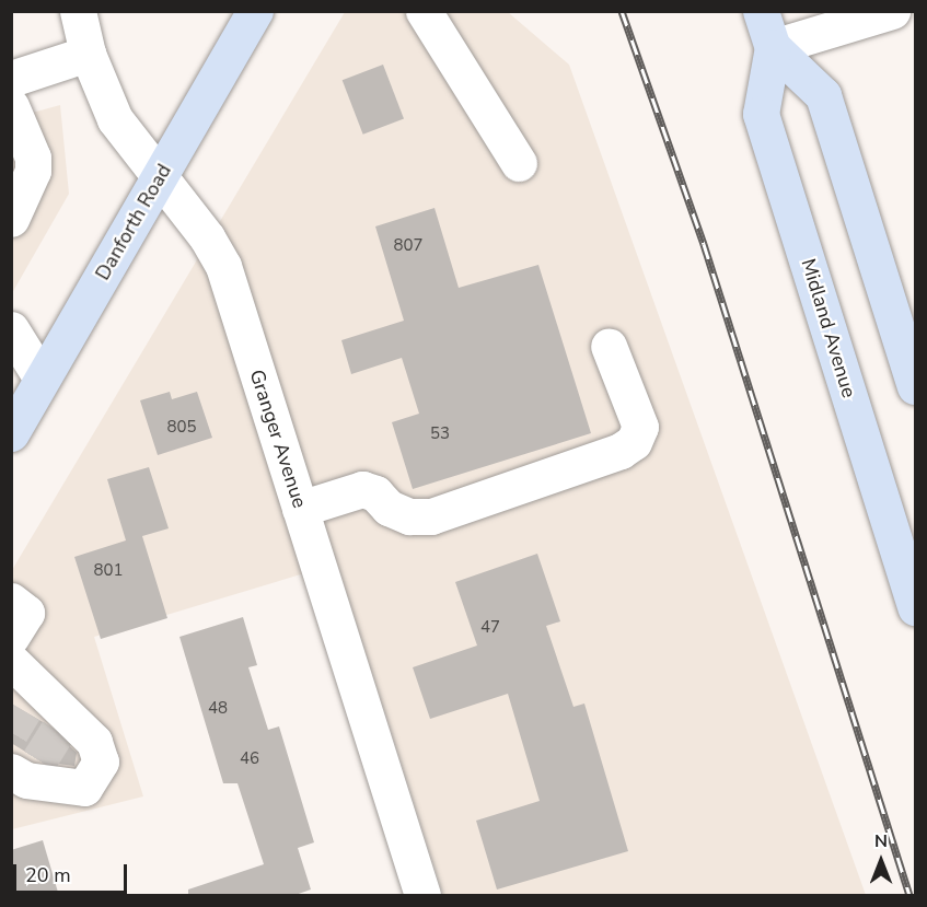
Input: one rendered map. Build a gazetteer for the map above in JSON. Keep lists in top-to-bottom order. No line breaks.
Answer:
{"streets":{"main road":["Danforth Road","Midland Avenue"],"street":["Granger Avenue"]},"crossings":[["Danforth Road","Granger Avenue"]],"house_numbers":["807","805","53","801","47","48","46"],"scale_bar":"20 m","north":"top"}
